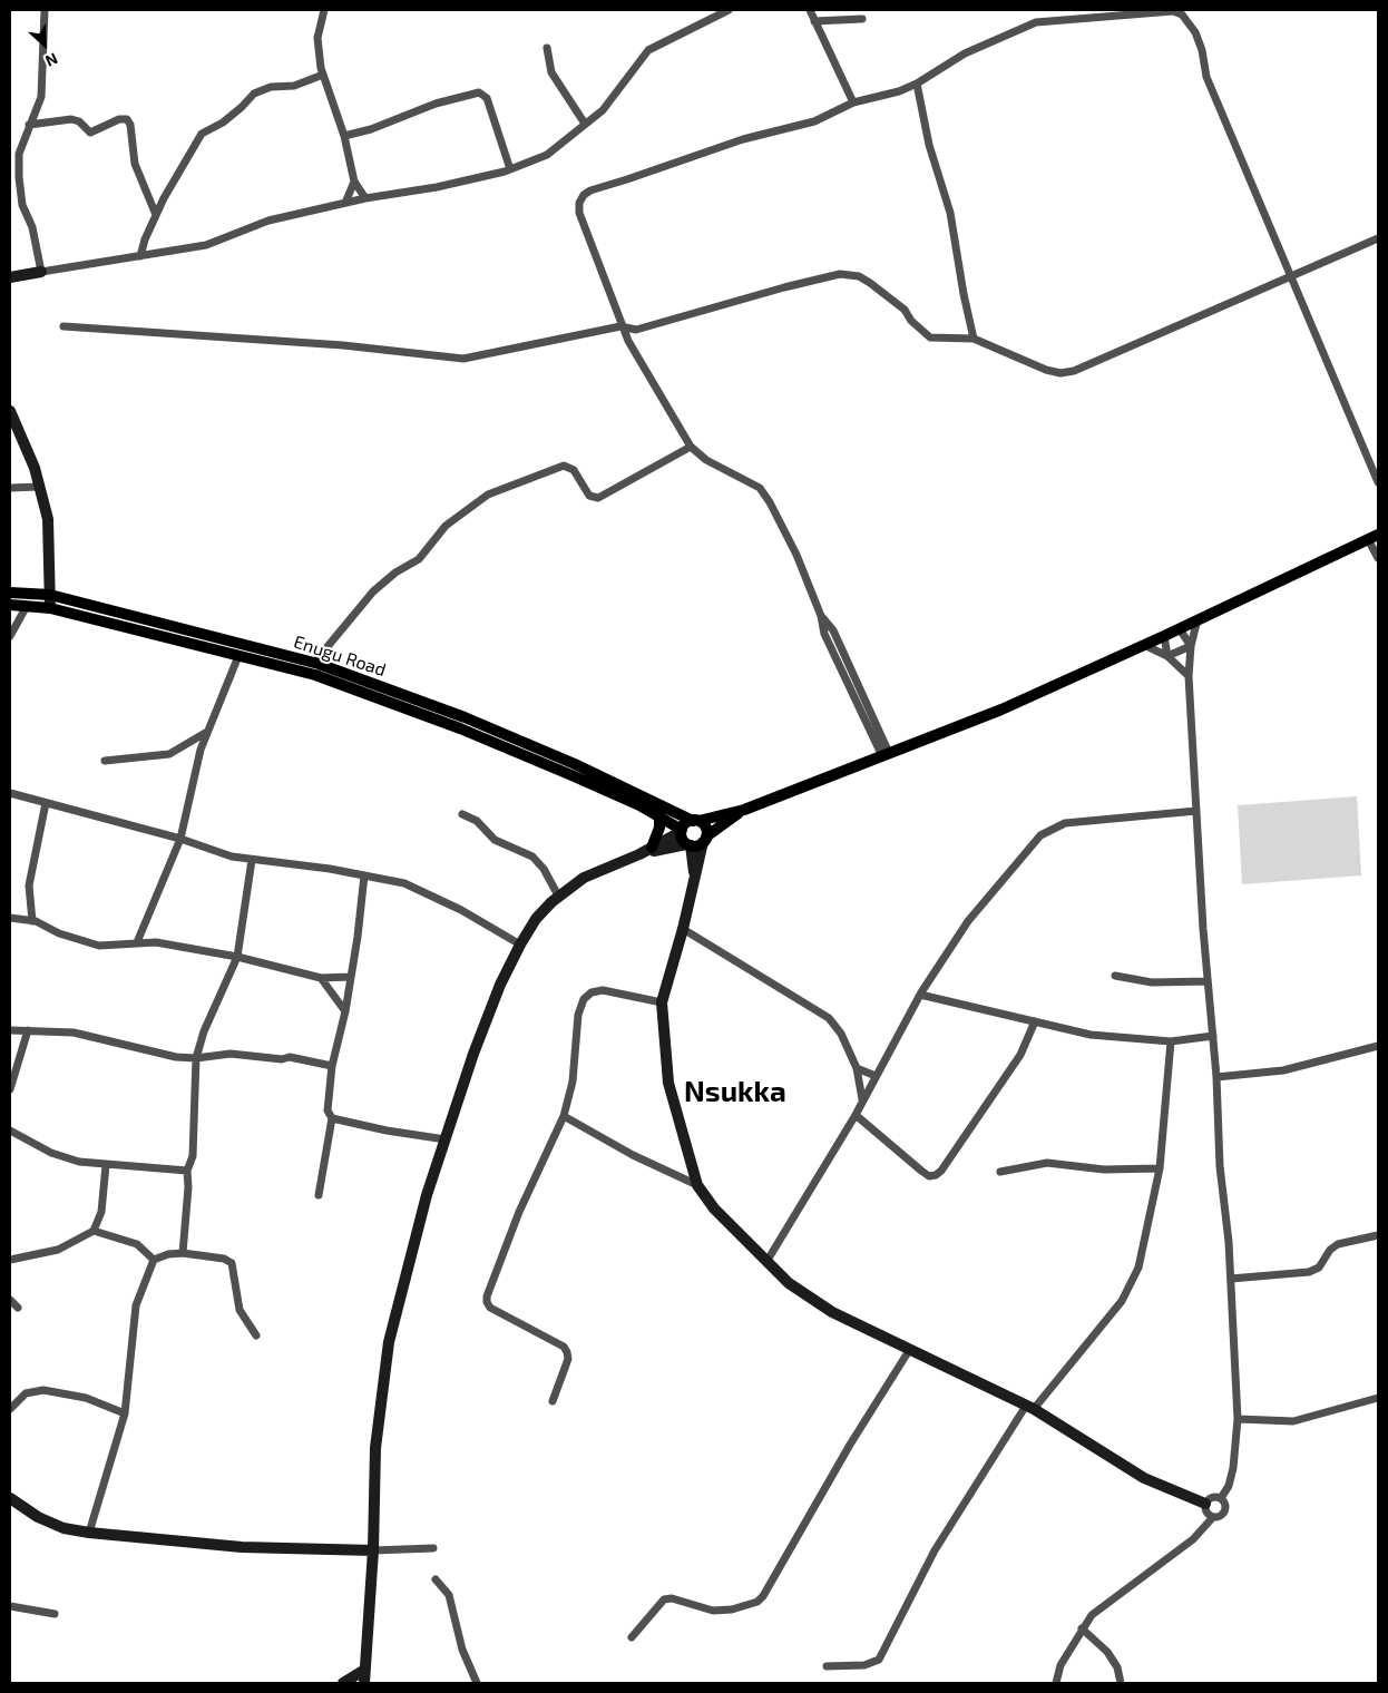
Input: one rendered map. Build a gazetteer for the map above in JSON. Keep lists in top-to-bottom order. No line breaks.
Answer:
{"streets":{"main road":["Enugu Road"]},"districts":["Nsukka"],"north":"bottom right"}
